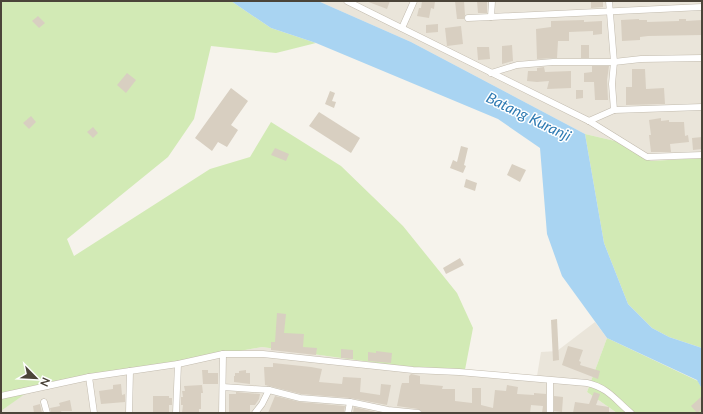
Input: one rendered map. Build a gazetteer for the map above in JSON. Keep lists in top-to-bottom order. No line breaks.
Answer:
{"water":["Batang Kuranji"],"north":"bottom right"}
